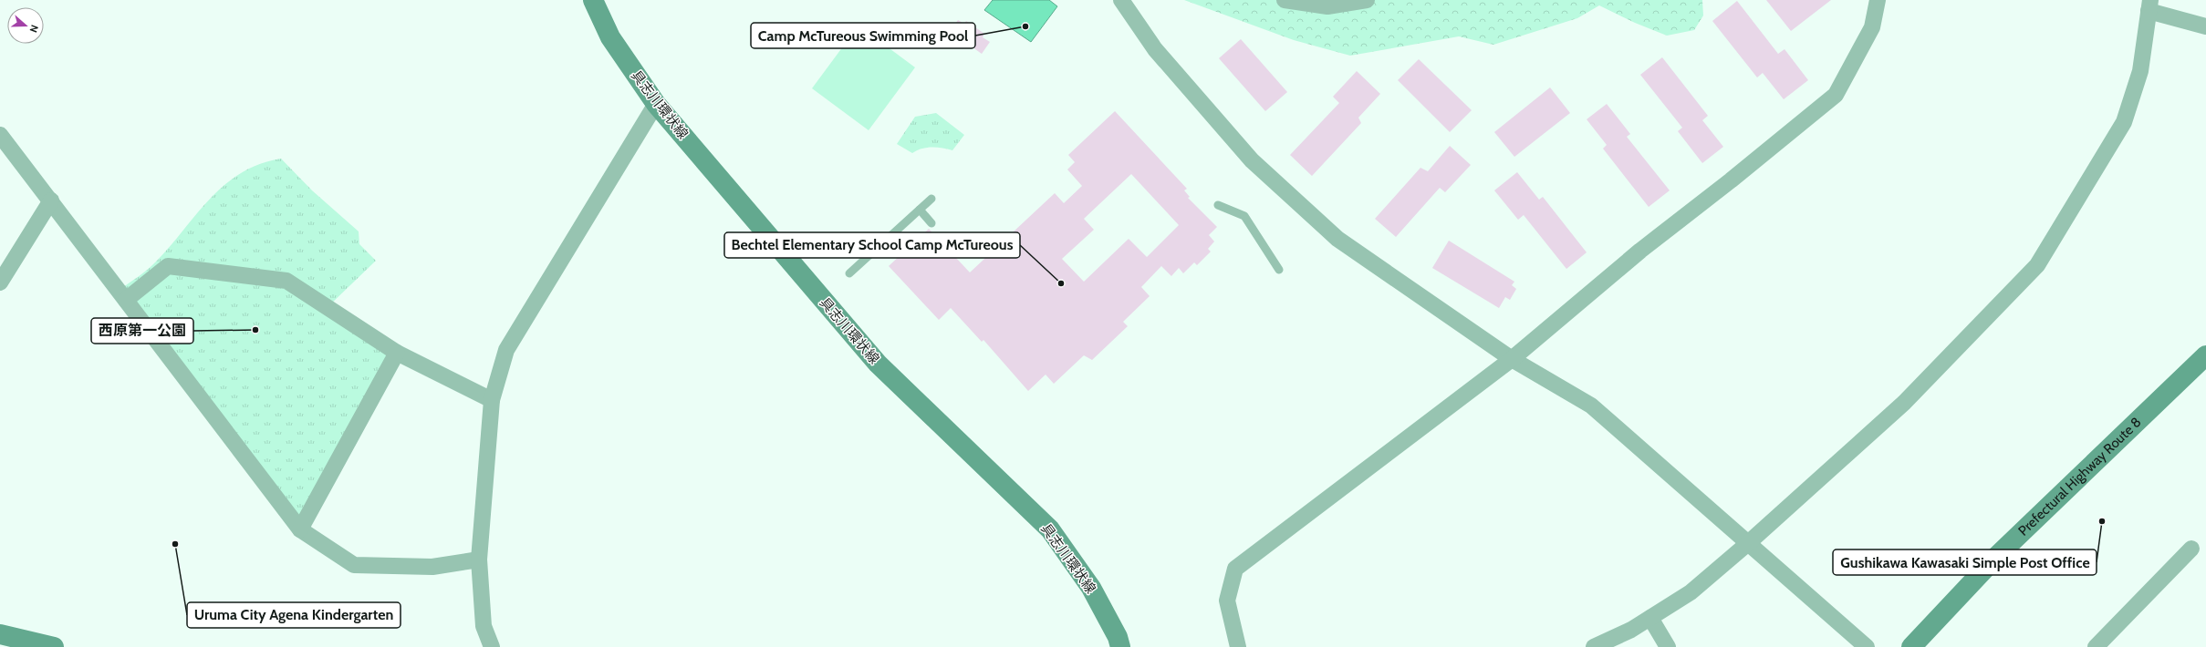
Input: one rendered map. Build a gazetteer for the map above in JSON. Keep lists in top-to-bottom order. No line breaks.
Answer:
{"streets":{"main road":["具志川環状線","Prefectural Highway Route 8"]},"places":["Camp McTureous Swimming Pool","Bechtel Elementary School Camp McTureous","西原第一公園","Gushikawa Kawasaki Simple Post Office","Uruma City Agena Kindergarten"],"north":"right"}
